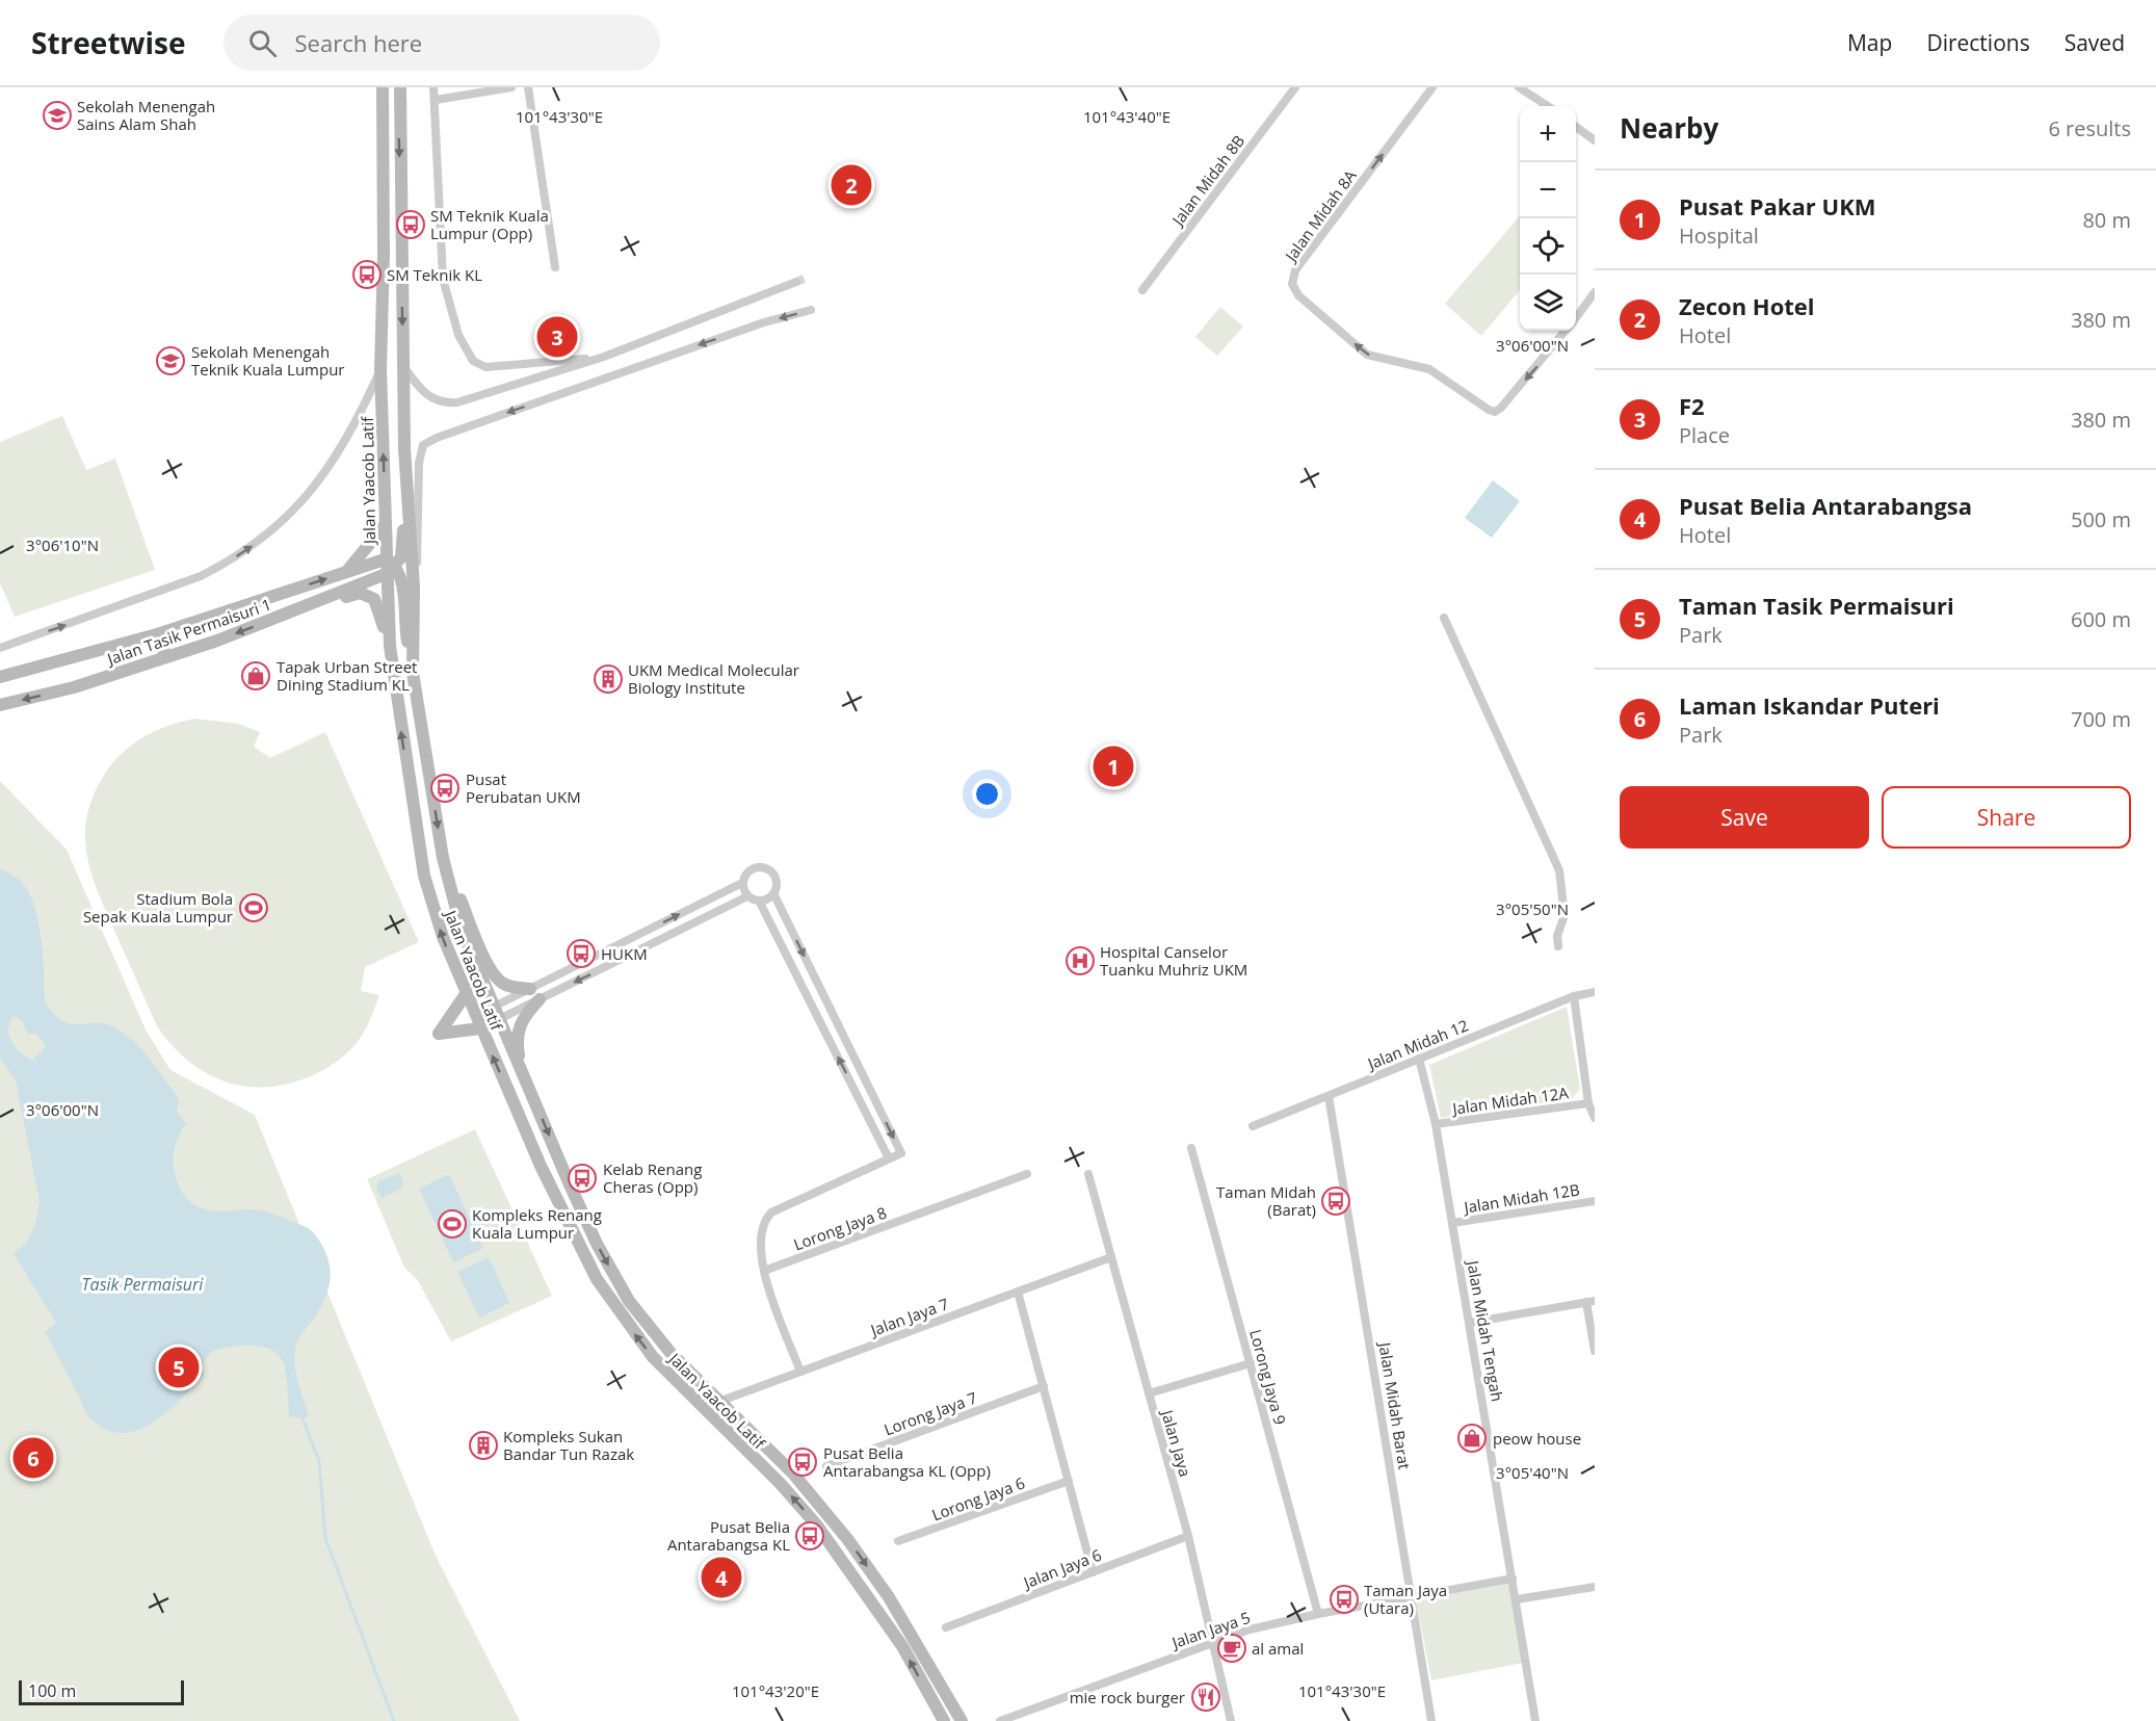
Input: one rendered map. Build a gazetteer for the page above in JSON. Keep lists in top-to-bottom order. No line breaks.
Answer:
{"streets":{"street":["Jalan Midah 8B","Jalan Midah 8A","Jalan Yaacob Latif","Jalan Tasik Permaisuri 1","Jalan Midah 12","Jalan Midah 12A","Jalan Midah 12B","Lorong Jaya 8","Jalan Jaya 7","Jalan Midah Tengah","Lorong Jaya 9","Jalan Midah Barat","Lorong Jaya 7","Jalan Jaya","Lorong Jaya 6","Jalan Jaya 6","Jalan Jaya 5"]},"crossings":[["Jalan Yaacob Latif","Jalan Tasik Permaisuri 1"],["Jalan Yaacob Latif","Jalan Jaya 7"],["Jalan Midah 12","Jalan Midah Tengah"],["Jalan Midah 12","Jalan Midah Barat"],["Jalan Midah 12A","Jalan Midah Tengah"],["Jalan Midah 12B","Jalan Midah Tengah"],["Jalan Jaya 7","Jalan Jaya"],["Jalan Midah Tengah","Jalan Jaya 5"],["Lorong Jaya 9","Jalan Jaya 5"],["Jalan Midah Barat","Jalan Jaya 5"],["Jalan Jaya","Jalan Jaya 6"],["Jalan Jaya","Jalan Jaya 5"]],"water":["Tasik Permaisuri"],"places":{"school or university":["Sekolah Menengah Sains Alam Shah","Sekolah Menengah Teknik Kuala Lumpur"],"bus stop":["SM Teknik Kuala Lumpur (Opp)","SM Teknik KL","Pusat Perubatan UKM","HUKM","Kelab Renang Cheras (Opp)","Taman Midah (Barat)","Pusat Belia Antarabangsa KL (Opp)","Pusat Belia Antarabangsa KL","Taman Jaya (Utara)"],"shop":["Tapak Urban Street Dining Stadium KL","peow house"],"building":["UKM Medical Molecular Biology Institute","Kompleks Sukan Bandar Tun Razak"],"sports":["Stadium Bola Sepak Kuala Lumpur","Kompleks Renang Kuala Lumpur"],"hospital":["Hospital Canselor Tuanku Muhriz UKM"],"cafe":["al amal"],"restaurant":["mie rock burger"]},"scale_bar":"100 m","page":{"header":"Streetwise","search":"Search here","nav":["Map","Directions","Saved"],"heading":["Nearby","6 results"],"map_buttons":["+","−"],"pins":["2","3","1","5","6","4"],"list":[{"mark":"1","name":"Pusat Pakar UKM","note":"Hospital","value":"80 m"},{"mark":"2","name":"Zecon Hotel","note":"Hotel","value":"380 m"},{"mark":"3","name":"F2","note":"Place","value":"380 m"},{"mark":"4","name":"Pusat Belia Antarabangsa","note":"Hotel","value":"500 m"},{"mark":"5","name":"Taman Tasik Permaisuri","note":"Park","value":"600 m"},{"mark":"6","name":"Laman Iskandar Puteri","note":"Park","value":"700 m"}],"buttons":["Save","Share"],"scale":"100 m"},"coordinates":["101°43'40\"E","101°43'30\"E","3°06'00\"N","3°06'10\"N","3°05'50\"N","3°05'40\"N","101°43'20\"E"]}
